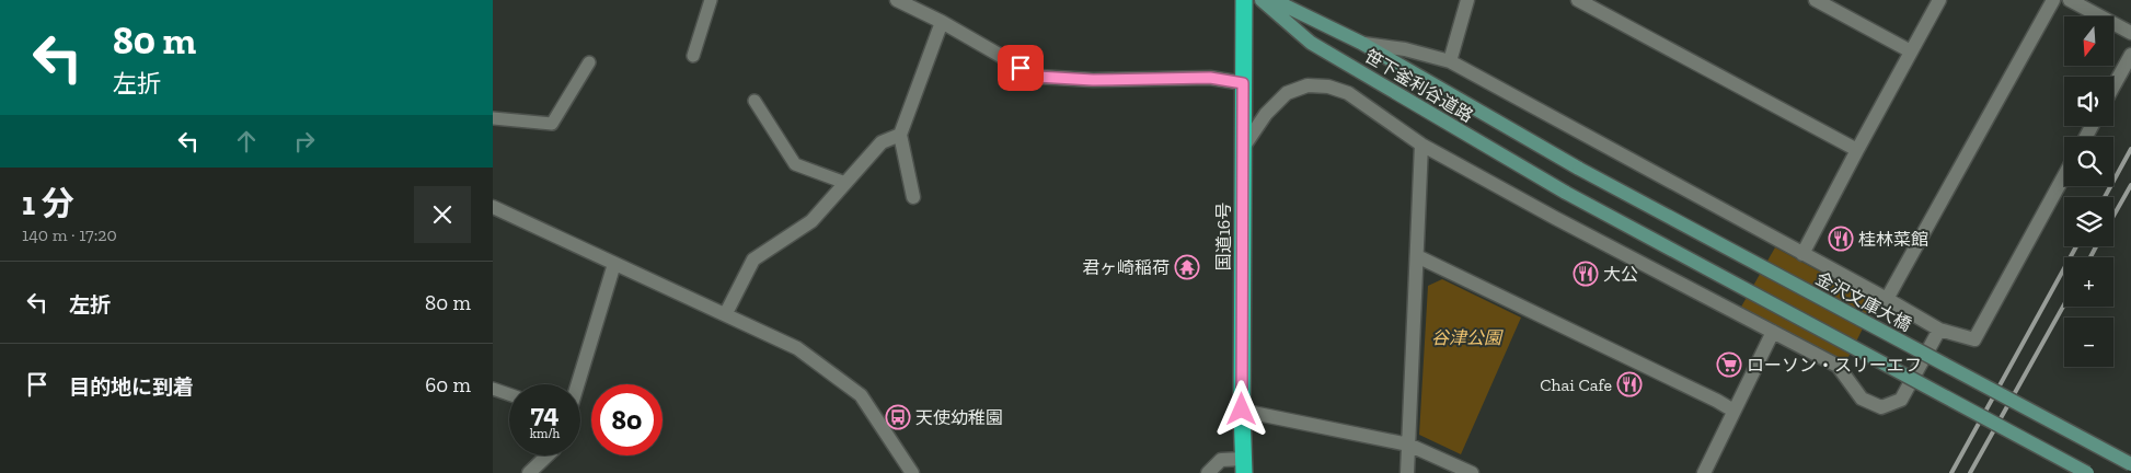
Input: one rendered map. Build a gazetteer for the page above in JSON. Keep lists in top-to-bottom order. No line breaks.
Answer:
{"streets":{"highway":["国道16号"],"street":["笹下釜利谷道路","金沢文庫大橋"]},"crossings":[["笹下釜利谷道路","金沢文庫大橋"]],"parks":["谷津公園"],"places":{"restaurant":["桂林菜館","大公","Chai Cafe"],"temple":["君ヶ崎稲荷"],"supermarket":["ローソン・スリーエフ"],"bus stop":["天使幼稚園"]},"north":"bottom","page":{"turn":["80 m","左折"],"map_buttons":["+","−"],"heading":["1 分","140 m · 17:20"],"list":[{"name":"左折","value":"80 m"},{"name":"目的地に到着","value":"60 m"}],"speed":"74 km/h","limit":"80"}}
